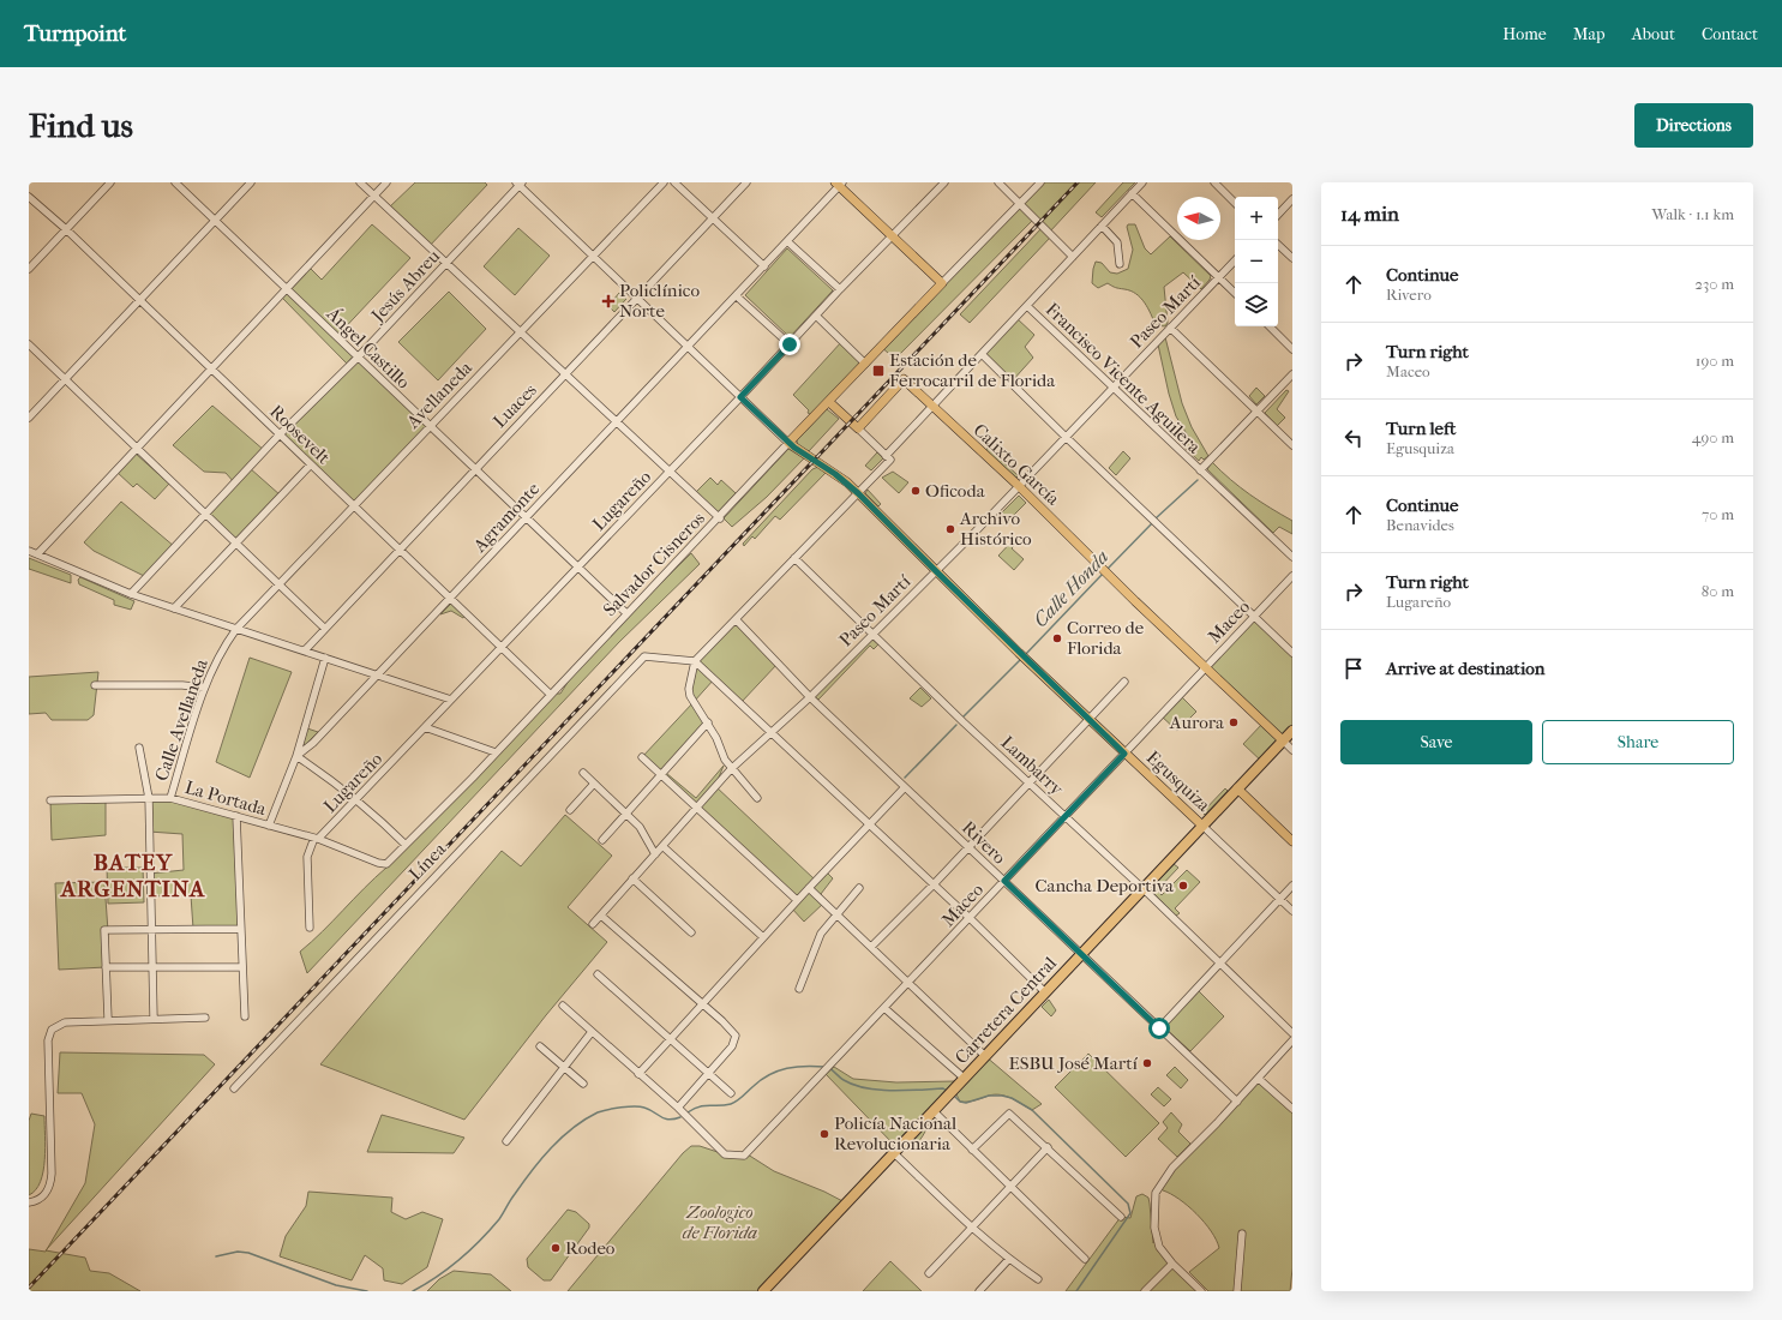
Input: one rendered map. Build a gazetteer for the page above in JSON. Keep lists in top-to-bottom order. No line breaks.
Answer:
{"streets":{"highway":["Carretera Central"],"main road":["Calixto García","Salvador Cisneros","Egusquiza"],"street":["Jesús Abreu","Paseo Martí","Ángel Castillo","Francisco Vicente Aguilera","Avellaneda","Luaces","Roosevelt","Lugareño","Agramonte","Maceo","Calle Avellaneda","Lambarry","La Portada","Rivero","Línea"]},"crossings":[["Jesús Abreu","Ángel Castillo"],["Jesús Abreu","Roosevelt"],["Paseo Martí","Francisco Vicente Aguilera"],["Paseo Martí","Calixto García"],["Paseo Martí","Lambarry"],["Paseo Martí","Egusquiza"],["Paseo Martí","Rivero"],["Ángel Castillo","Avellaneda"],["Ángel Castillo","Luaces"],["Ángel Castillo","Lugareño"],["Ángel Castillo","Agramonte"],["Ángel Castillo","Salvador Cisneros"],["Avellaneda","Roosevelt"],["Avellaneda","Calle Avellaneda"],["Luaces","Roosevelt"],["Roosevelt","Lugareño"],["Roosevelt","Agramonte"],["Roosevelt","Salvador Cisneros"],["Calixto García","Maceo"],["Calixto García","Carretera Central"],["Lugareño","La Portada"],["Salvador Cisneros","Egusquiza"],["Salvador Cisneros","La Portada"],["Maceo","Lambarry"],["Maceo","Egusquiza"],["Maceo","Rivero"],["Calle Avellaneda","La Portada"],["Lambarry","Carretera Central"],["Egusquiza","Carretera Central"],["Rivero","Carretera Central"]],"districts":["BATEY ARGENTINA"],"water":["Calle Honda"],"parks":["Zoologico de Florida"],"places":{"health":["Policlínico Norte"],"transit":["Estación de Ferrocarril de Florida"],"other":["Oficoda","Archivo Histórico","Correo de Florida","Aurora","Cancha Deportiva","ESBU José Martí","Policía Nacional Revolucionaria","Rodeo"]},"north":"left","page":{"header":"Turnpoint","nav":["Home","Map","About","Contact"],"buttons":["Directions",["Save","Share"]],"title":"Find us","heading":["14 min","Walk · 1.1 km"],"map_buttons":["+","−"],"list":[["Continue","Rivero","230 m"],["Turn right","Maceo","190 m"],["Turn left","Egusquiza","490 m"],["Continue","Benavides","70 m"],["Turn right","Lugareño","80 m"],"Arrive at destination"]}}
